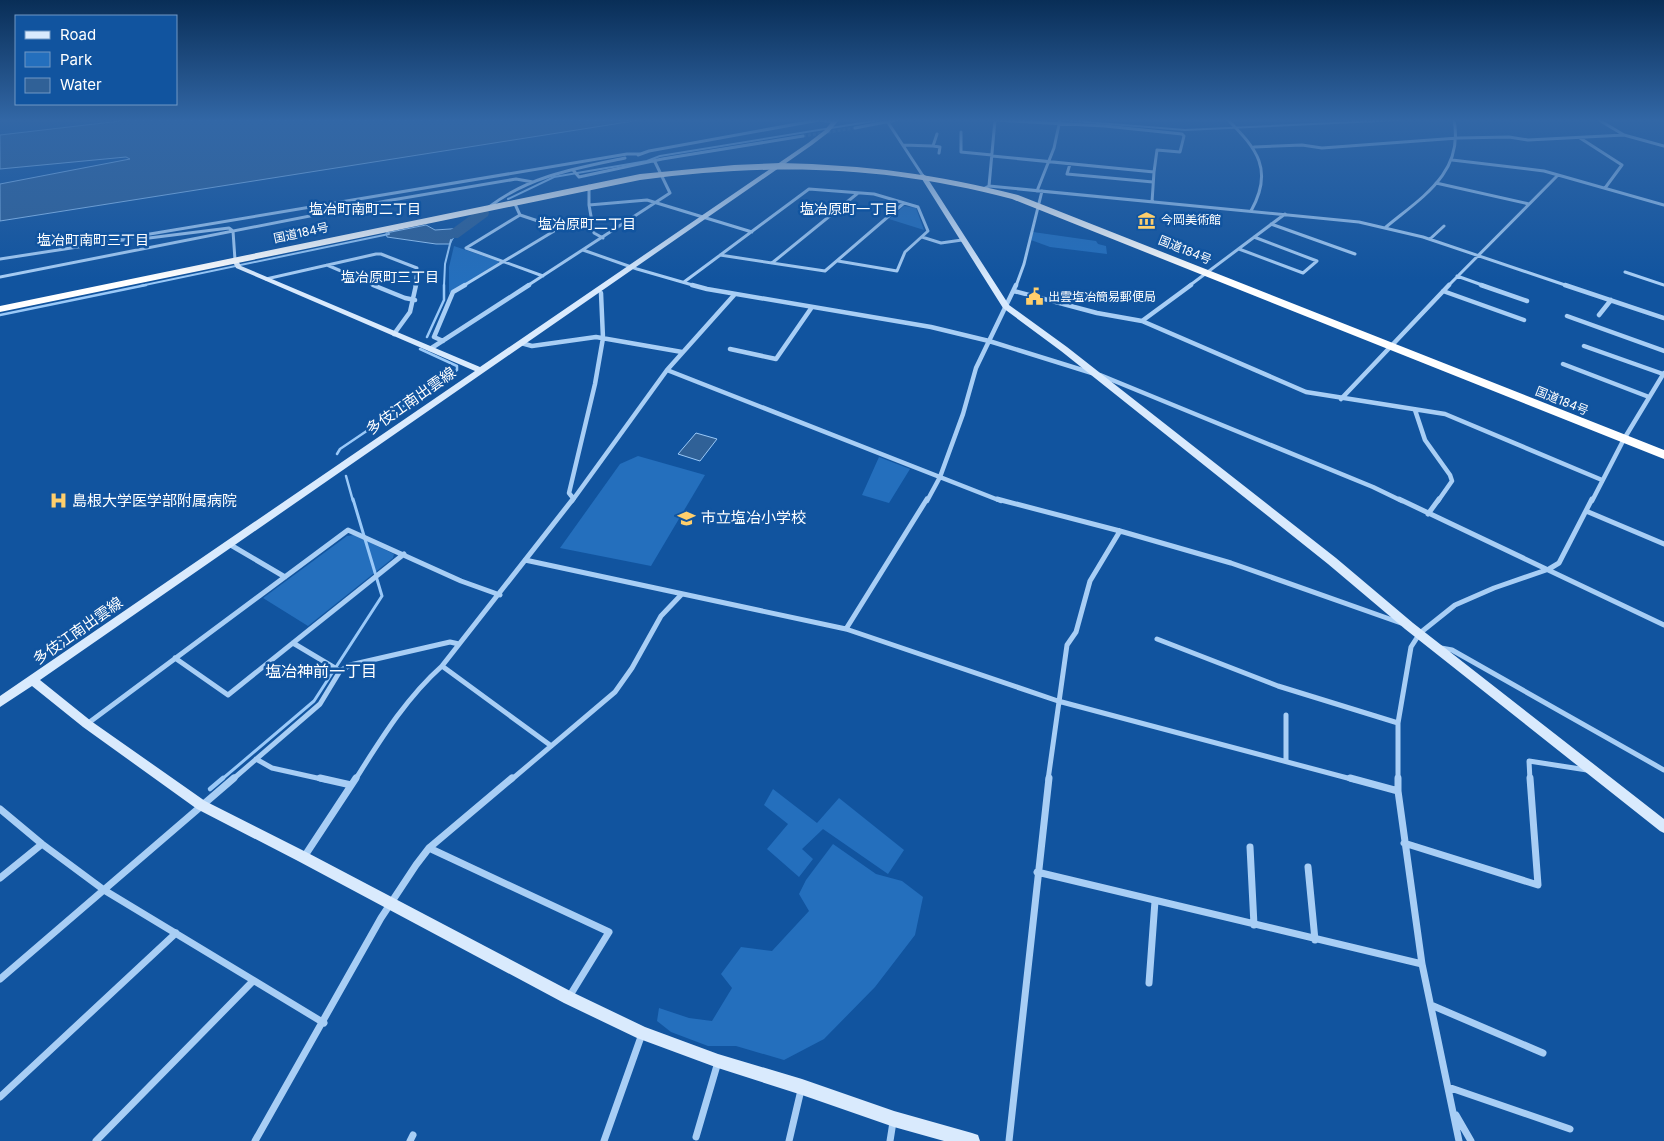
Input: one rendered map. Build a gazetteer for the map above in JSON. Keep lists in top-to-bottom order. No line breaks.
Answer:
{"streets":{"highway":["国道184号"],"street":["多伎江南出雲線"]},"districts":["塩冶町南町二丁目","塩冶原町一丁目","塩冶原町二丁目","塩冶町南町三丁目","塩冶原町三丁目","塩冶神前一丁目"],"places":{"museum":["今岡美術館"],"public building":["出雲塩冶簡易郵便局"],"hospital":["島根大学医学部附属病院"],"school or university":["市立塩冶小学校"]},"legend":["Road","Park","Water"]}
